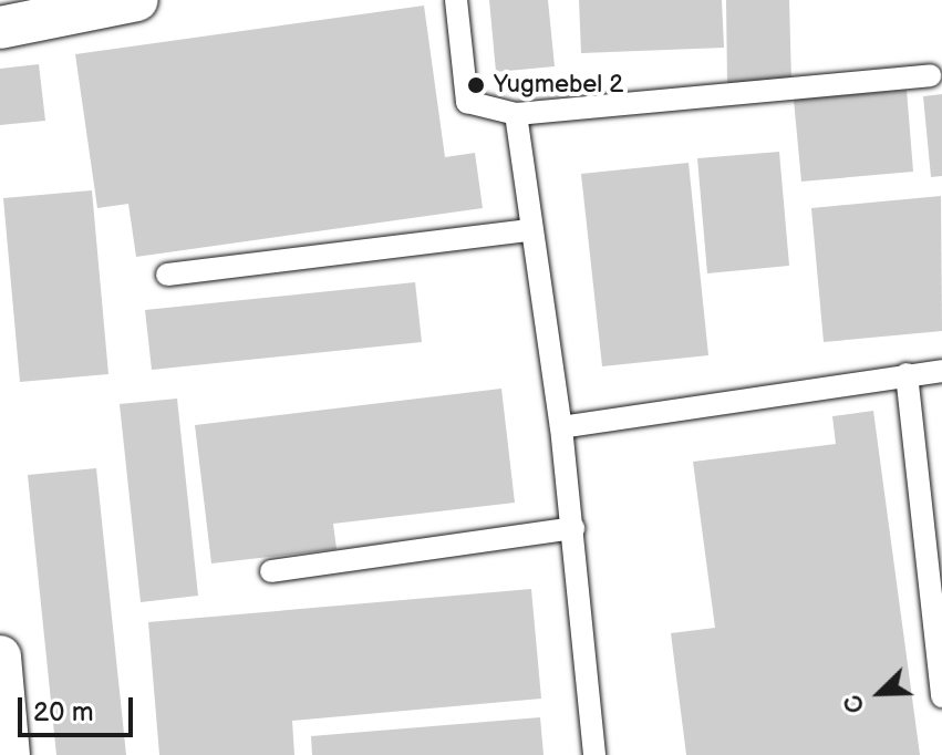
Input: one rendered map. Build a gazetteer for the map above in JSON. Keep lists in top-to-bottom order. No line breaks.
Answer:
{"places":["Yugmebel 2"],"scale_bar":"20 m","north":"bottom left"}
